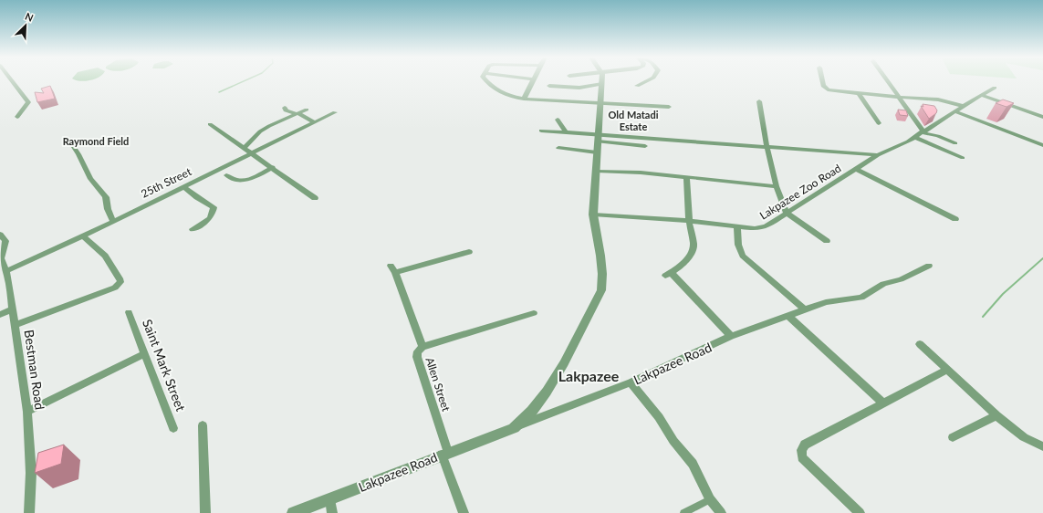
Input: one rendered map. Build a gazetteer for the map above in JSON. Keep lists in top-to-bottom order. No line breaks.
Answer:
{"streets":{"street":["25th Street","Lakpazee Zoo Road","Lakpazee Road","Saint Mark Street","Bestman Road","Allen Street"]},"crossings":[["25th Street","Bestman Road"],["Lakpazee Road","Allen Street"]],"districts":["Old Matadi Estate","Raymond Field","Lakpazee"],"north":"top right"}
